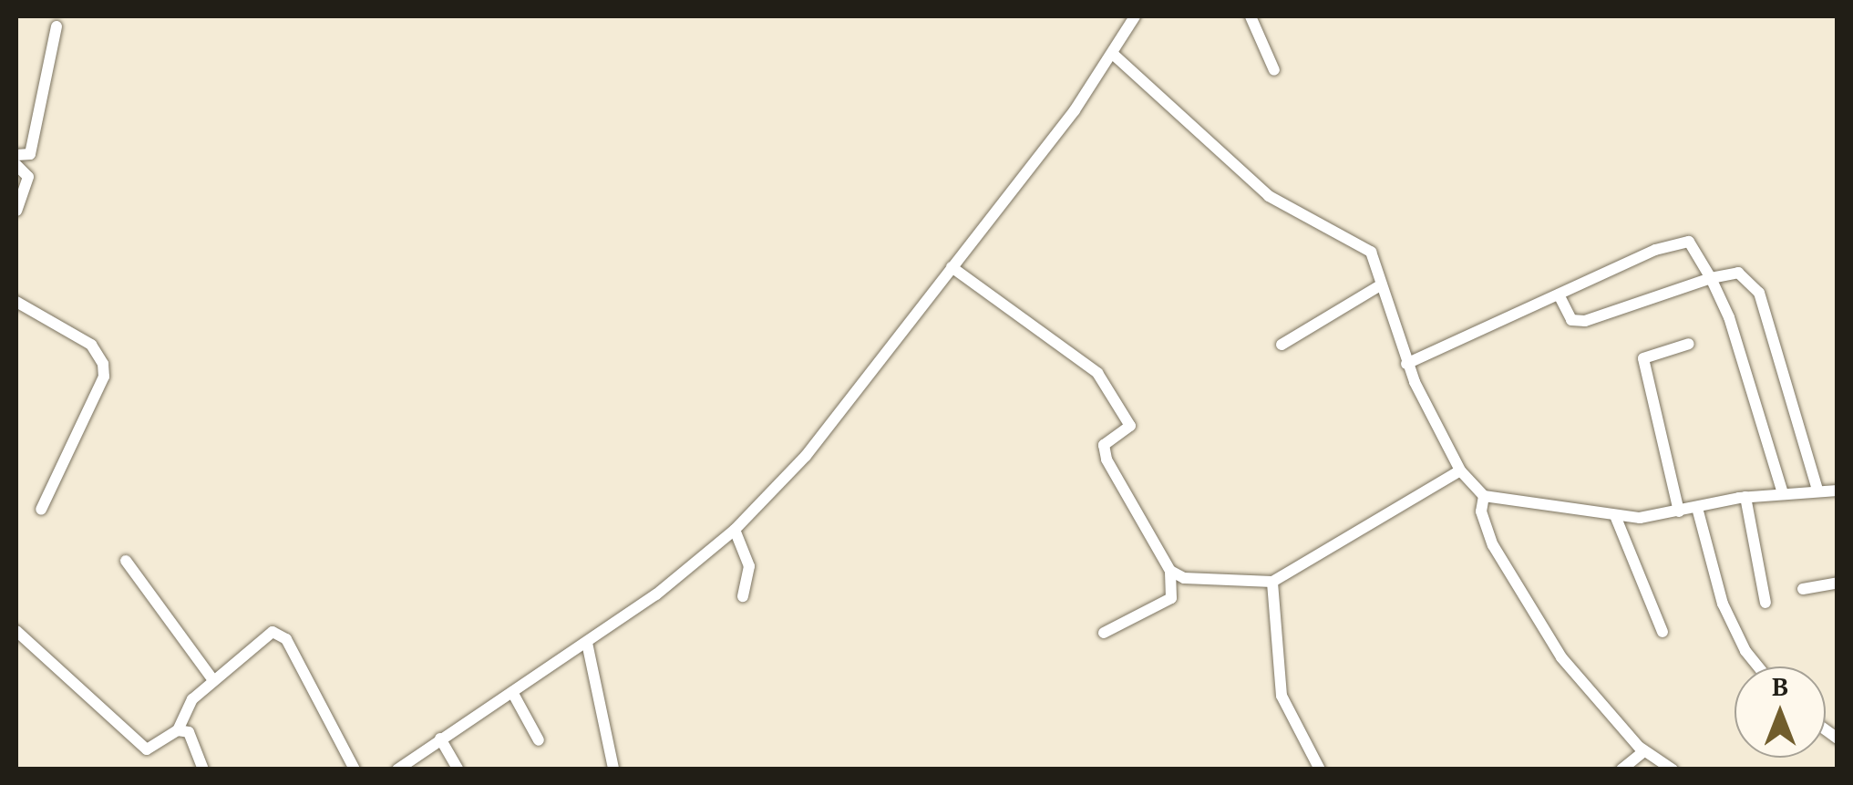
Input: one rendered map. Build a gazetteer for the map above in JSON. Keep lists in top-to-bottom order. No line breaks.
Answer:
{"north":"top"}
